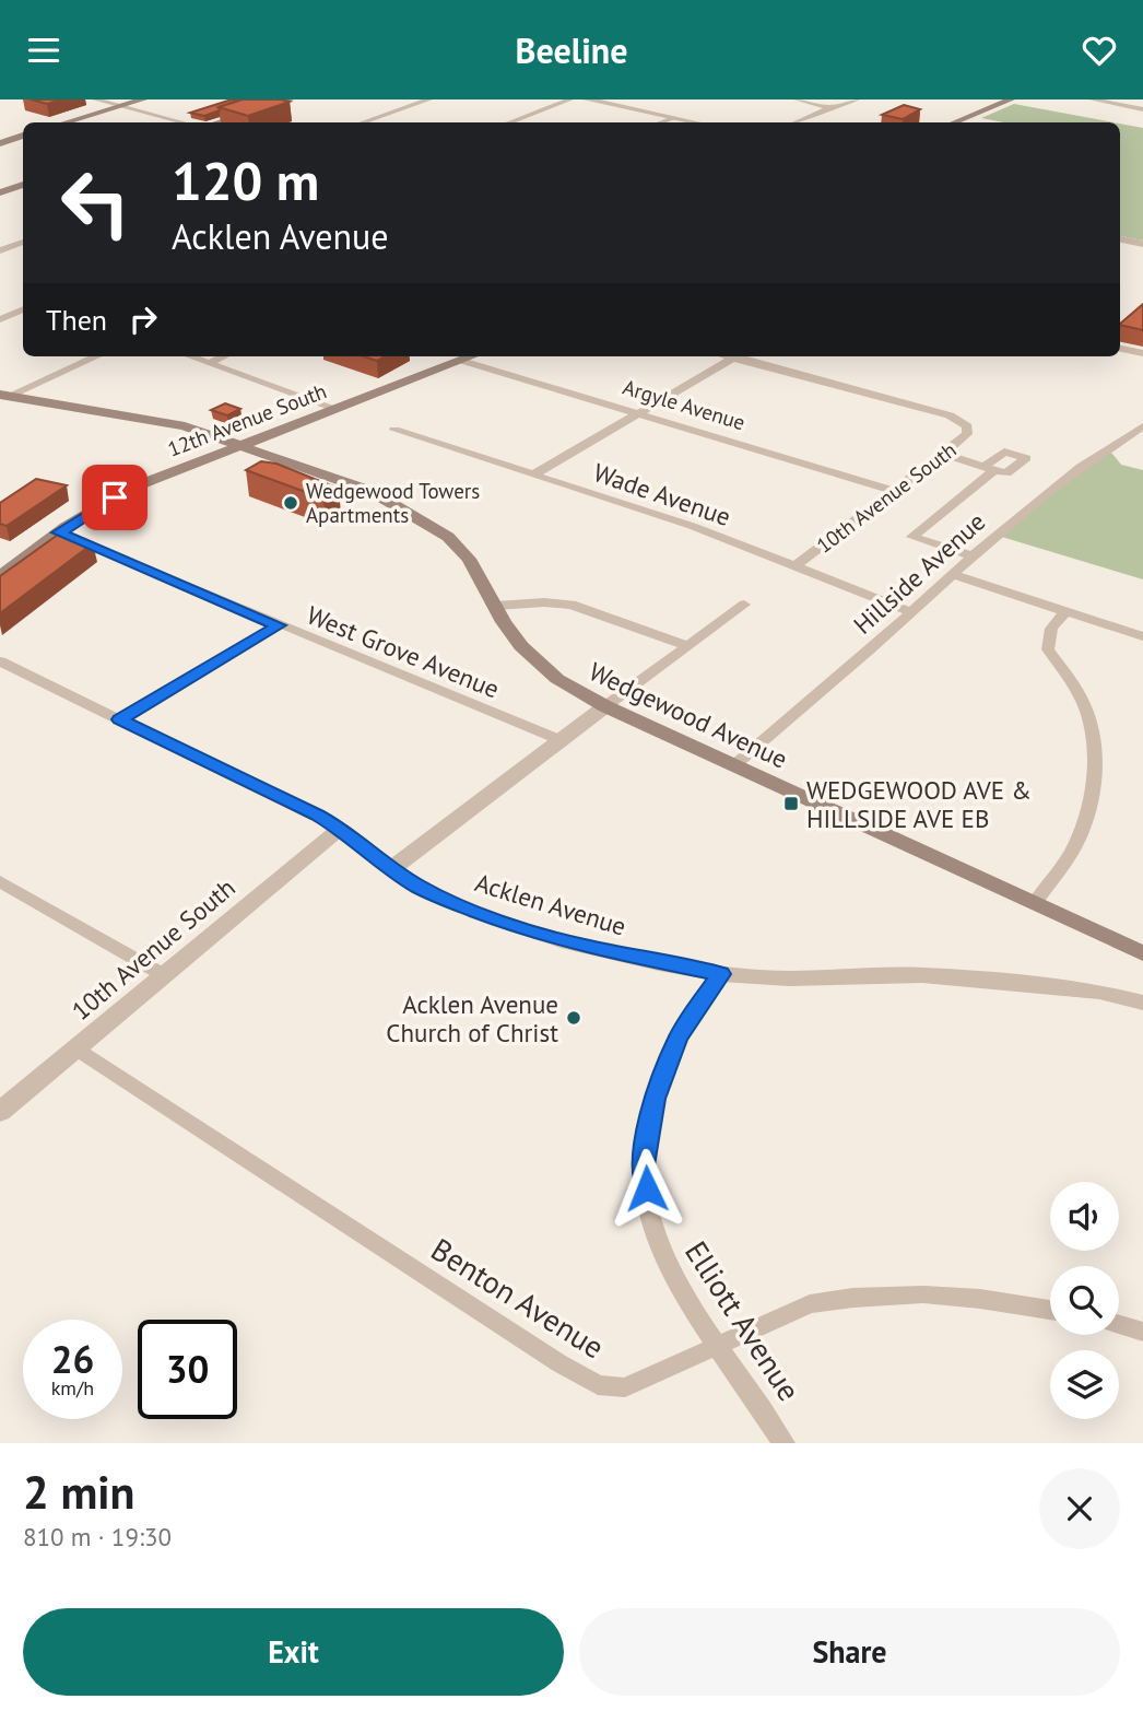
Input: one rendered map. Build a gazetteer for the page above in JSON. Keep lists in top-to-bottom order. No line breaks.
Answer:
{"streets":{"main road":["12th Avenue South","Wedgewood Avenue"],"street":["Argyle Avenue","Wade Avenue","10th Avenue South","Hillside Avenue","West Grove Avenue","Acklen Avenue","Benton Avenue","Elliott Avenue"]},"crossings":[["Argyle Avenue","12th Avenue South"],["Argyle Avenue","10th Avenue South"],["12th Avenue South","West Grove Avenue"],["12th Avenue South","Wedgewood Avenue"],["Wade Avenue","10th Avenue South"],["Wade Avenue","Hillside Avenue"],["10th Avenue South","Acklen Avenue"],["10th Avenue South","Benton Avenue"],["Hillside Avenue","Wedgewood Avenue"],["Acklen Avenue","Elliott Avenue"],["Benton Avenue","Elliott Avenue"]],"places":{"other":["Wedgewood Towers Apartments","Acklen Avenue Church of Christ"],"transit":["WEDGEWOOD AVE & HILLSIDE AVE EB"]},"page":{"header":"Beeline","turn":["120 m","Acklen Avenue"],"then":"Then","speed":"26 km/h","limit":"30","heading":["2 min","810 m · 19:30"],"buttons":["Exit","Share"]}}
